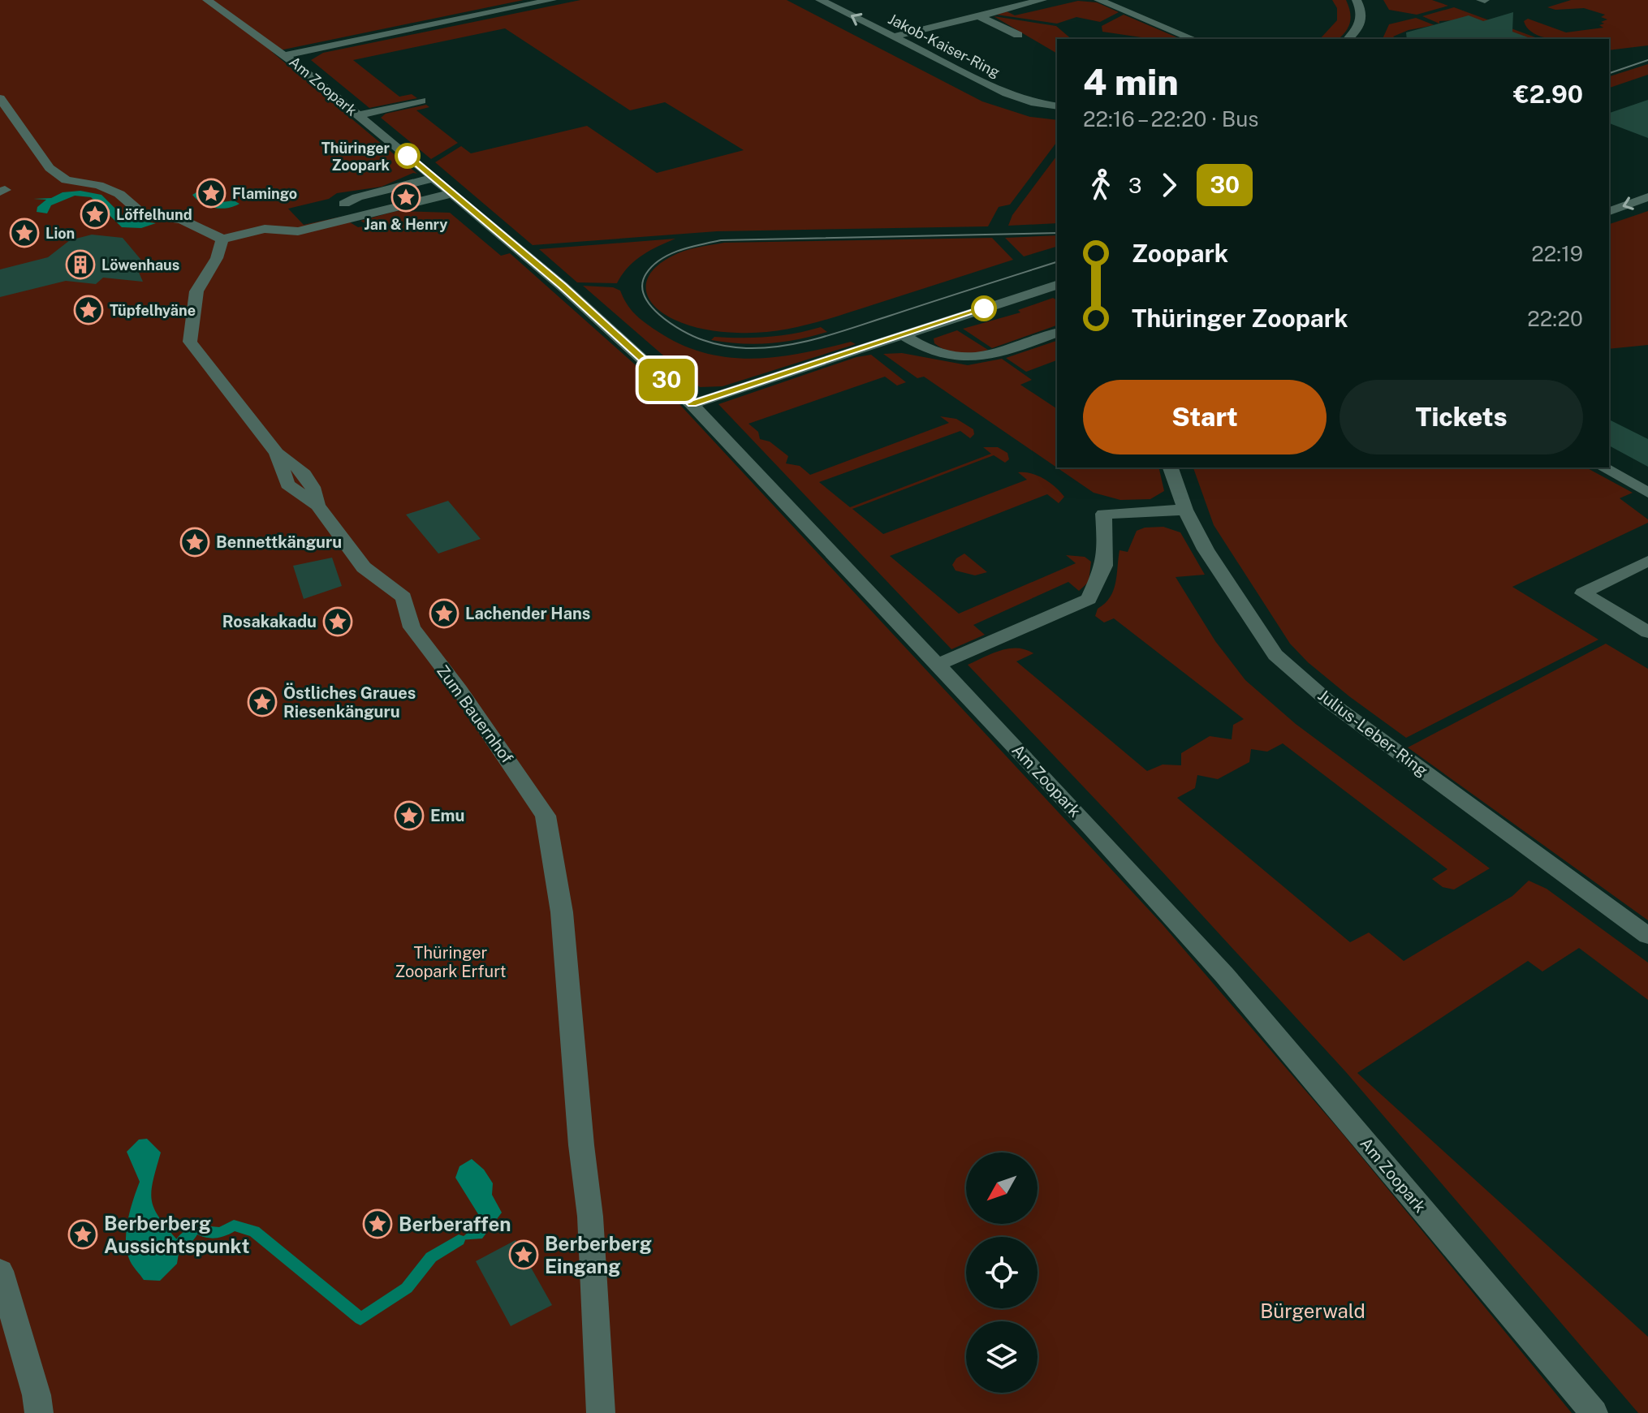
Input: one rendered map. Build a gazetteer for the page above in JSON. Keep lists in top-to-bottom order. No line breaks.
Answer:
{"streets":{"street":["Jakob-Kaiser-Ring","Am Zoopark","Zum Bauernhof","Julius-Leber-Ring"]},"parks":["Thüringer Zoopark Erfurt","Bürgerwald"],"places":{"other":["Thüringer Zoopark"],"place":["Flamingo","Jan & Henry","Löffelhund","Lion","Tüpfelhyäne","Bennettkänguru","Lachender Hans","Rosakakadu","Östliches Graues Riesenkänguru","Emu","Berberaffen","Berberberg Aussichtspunkt","Berberberg Eingang"],"building":["Löwenhaus"]},"lines":["bus line 30"],"north":"bottom left","page":{"on_map":"30","heading":["4 min","22:16 – 22:20 · Bus","€2.90"],"legs":["3","30"],"list":[{"name":"Zoopark","value":"22:19"},{"name":"Thüringer Zoopark","value":"22:20"}],"buttons":["Start","Tickets"]}}
